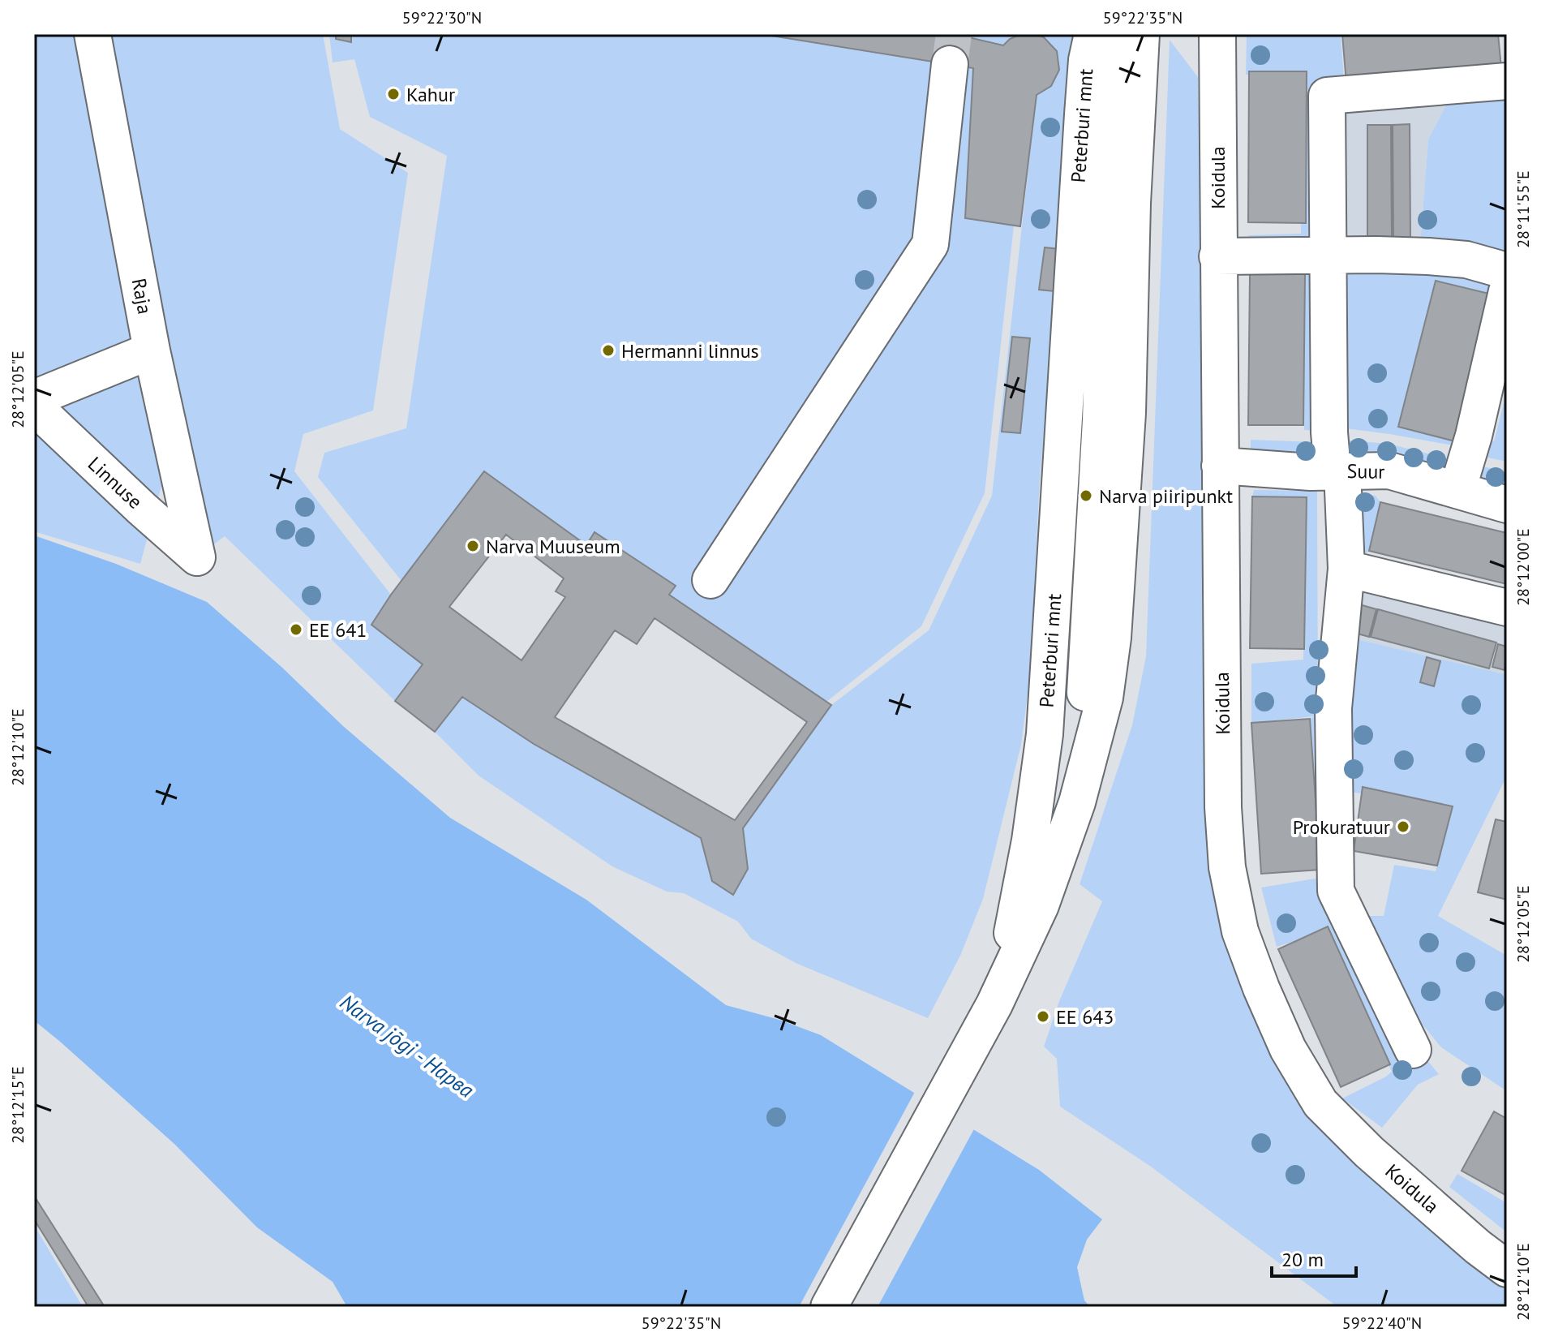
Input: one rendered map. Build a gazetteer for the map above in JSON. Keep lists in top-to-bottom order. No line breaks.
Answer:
{"streets":{"main road":["Peterburi mnt","Koidula","Raja","Suur","Linnuse"]},"crossings":[["Koidula","Suur"],["Raja","Linnuse"]],"water":["Narva jõgi - Нарва"],"places":["Kahur","Hermanni linnus","Narva piiripunkt","Narva Muuseum","EE 641","Prokuratuur","EE 643"],"scale_bar":"20 m","coordinates":["59°22'30\"N","59°22'35\"N","28°11'55\"E","28°12'05\"E","28°12'00\"E","28°12'10\"E","28°12'15\"E","59°22'40\"N"]}
